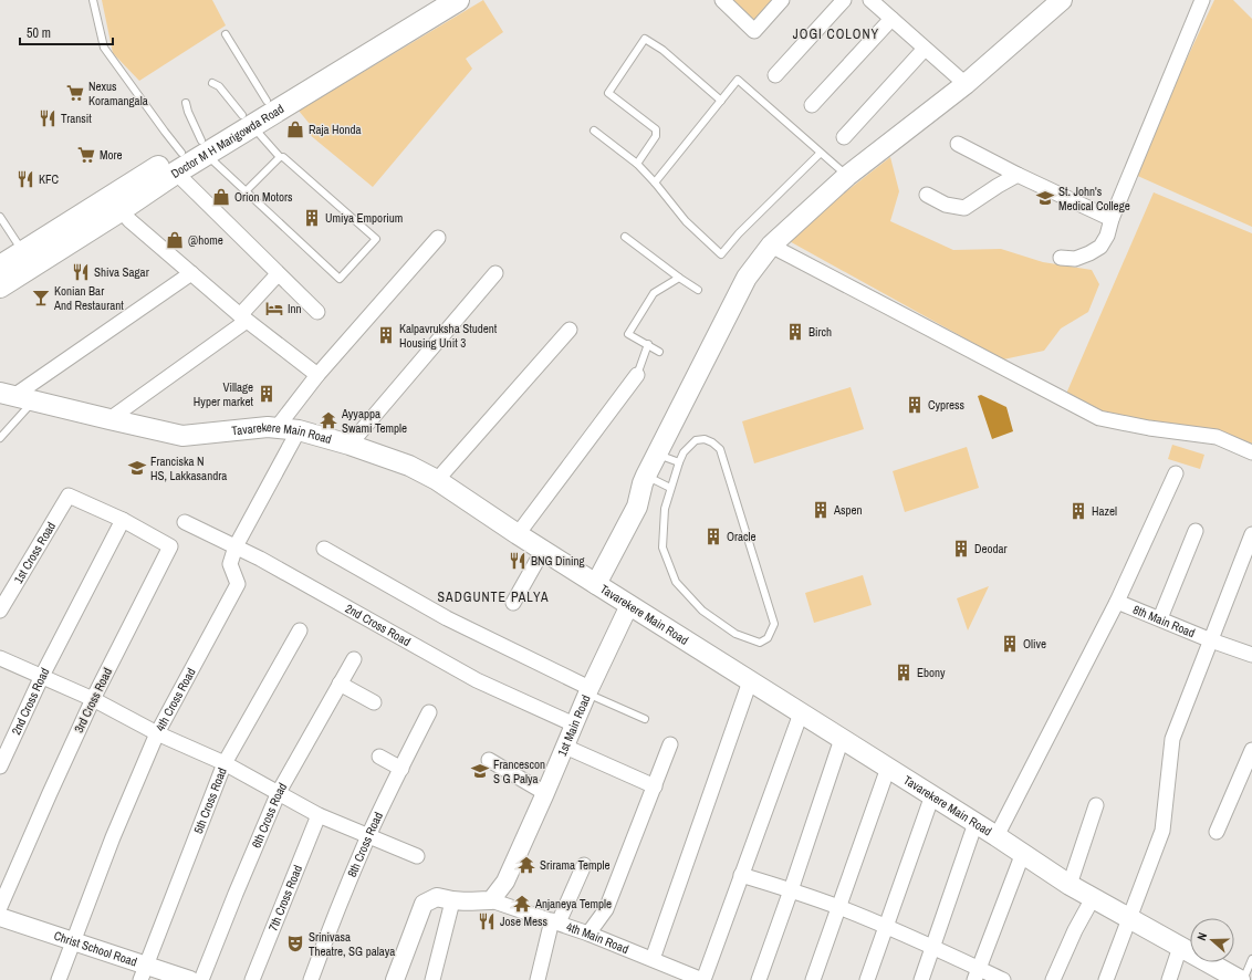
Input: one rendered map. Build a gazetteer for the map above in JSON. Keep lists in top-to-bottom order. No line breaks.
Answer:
{"streets":{"main road":["Doctor M H Marigowda Road","Tavarekere Main Road"],"street":["1st Cross Road","8th Main Road","2nd Cross Road","3rd Cross Road","4th Cross Road","1st Main Road","5th Cross Road","6th Cross Road","8th Cross Road","7th Cross Road","4th Main Road","Christ School Road"]},"crossings":[["Tavarekere Main Road","4th Cross Road"],["Tavarekere Main Road","1st Main Road"],["1st Cross Road","2nd Cross Road"],["1st Cross Road","3rd Cross Road"],["2nd Cross Road","3rd Cross Road"],["2nd Cross Road","4th Cross Road"],["2nd Cross Road","1st Main Road"],["4th Cross Road","Christ School Road"],["1st Main Road","4th Main Road"],["5th Cross Road","Christ School Road"]],"districts":["JOGI COLONY","SADGUNTE PALYA"],"places":{"supermarket":["Nexus Koramangala","More"],"restaurant":["Transit","KFC","Shiva Sagar","BNG Dining","Jose Mess"],"shop":["Raja Honda","Orion Motors","@home"],"school or university":["St. John's Medical College","Franciska N HS, Lakkasandra","Francescon S G Palya"],"building":["Umiya Emporium","Birch","Kalpavruksha Student Housing Unit 3","Village Hyper market","Cypress","Aspen","Hazel","Oracle","Deodar","Olive","Ebony"],"bar":["Konian Bar And Restaurant"],"hotel":["Inn"],"temple":["Ayyappa Swami Temple","Srirama Temple","Anjaneya Temple"],"theatre":["Srinivasa Theatre, SG palaya"]},"scale_bar":"50 m","north":"left"}
